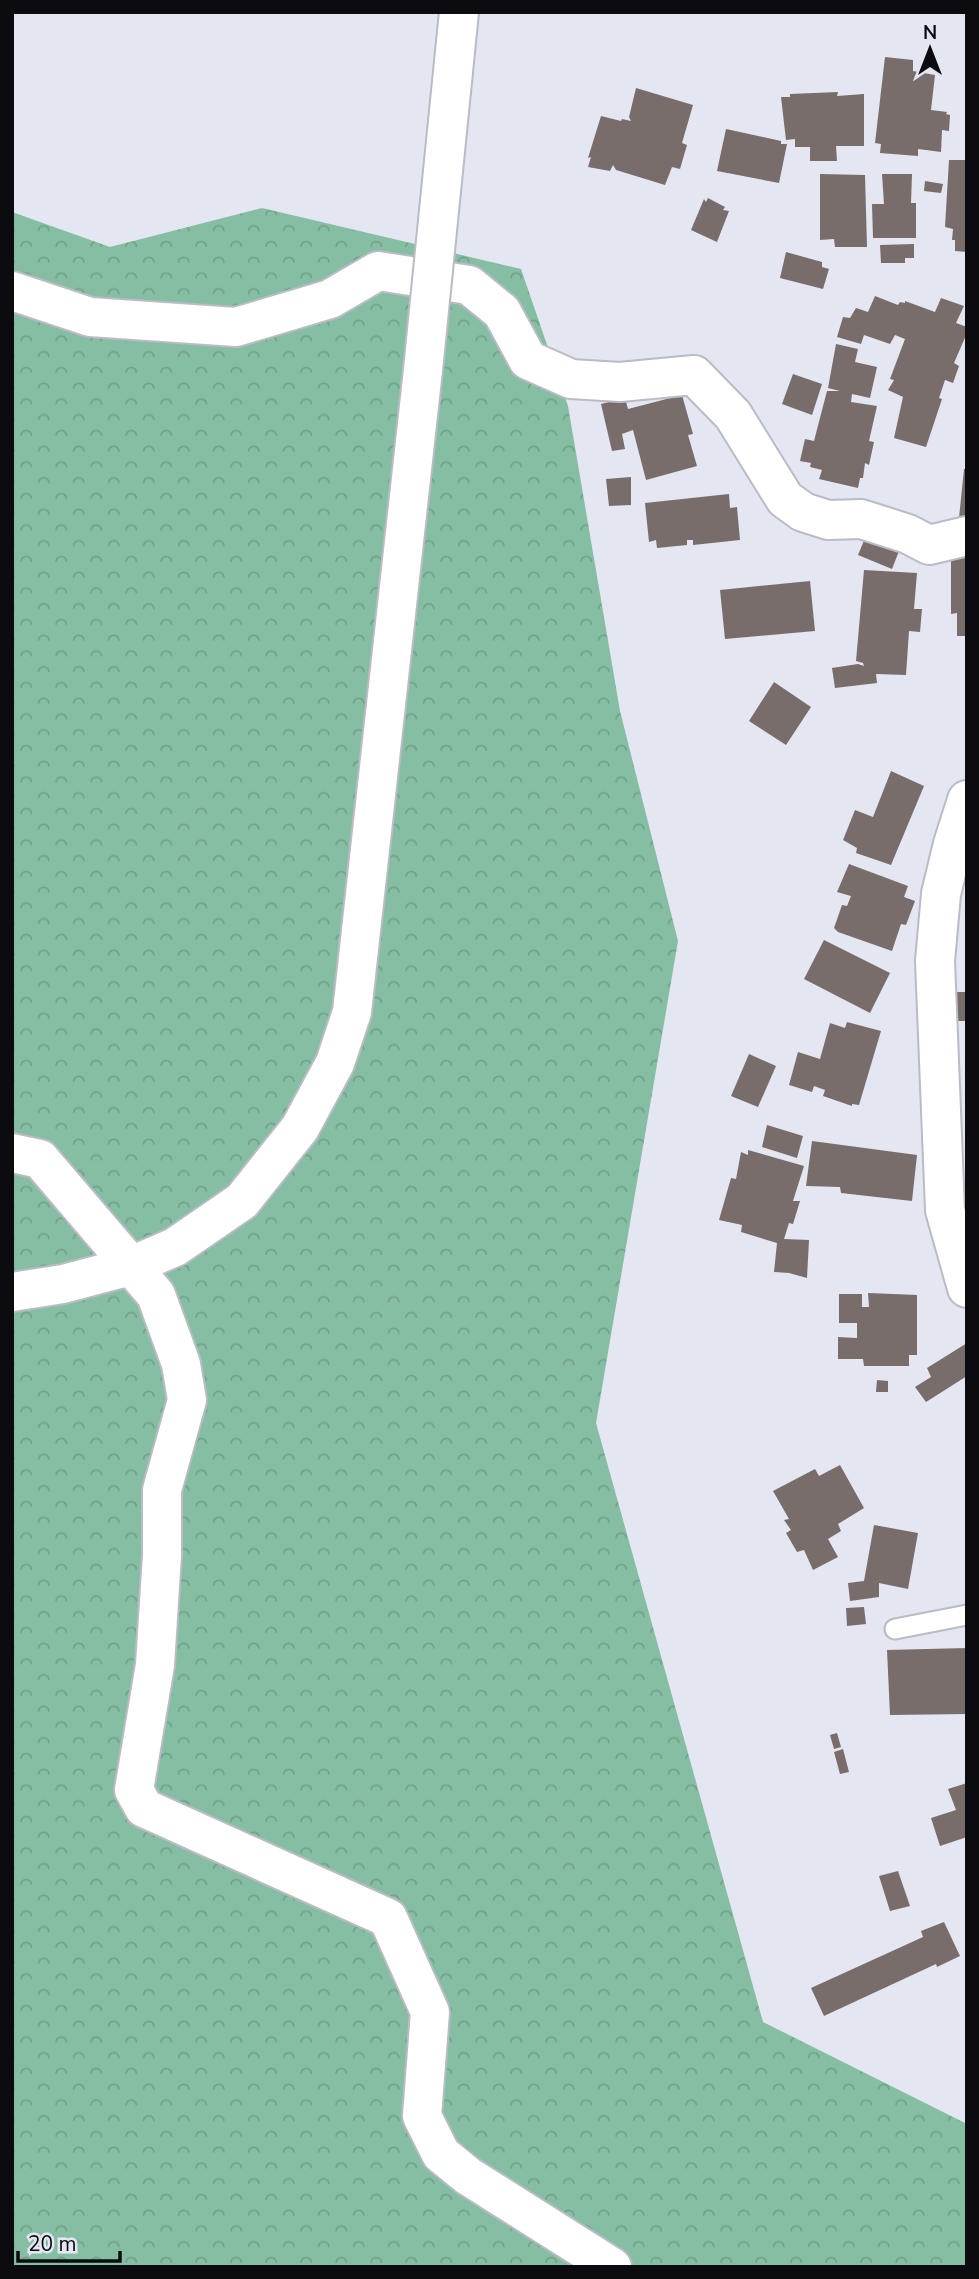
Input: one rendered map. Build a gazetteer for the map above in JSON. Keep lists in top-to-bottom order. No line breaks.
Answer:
{"scale_bar":"20 m","north":"top"}
